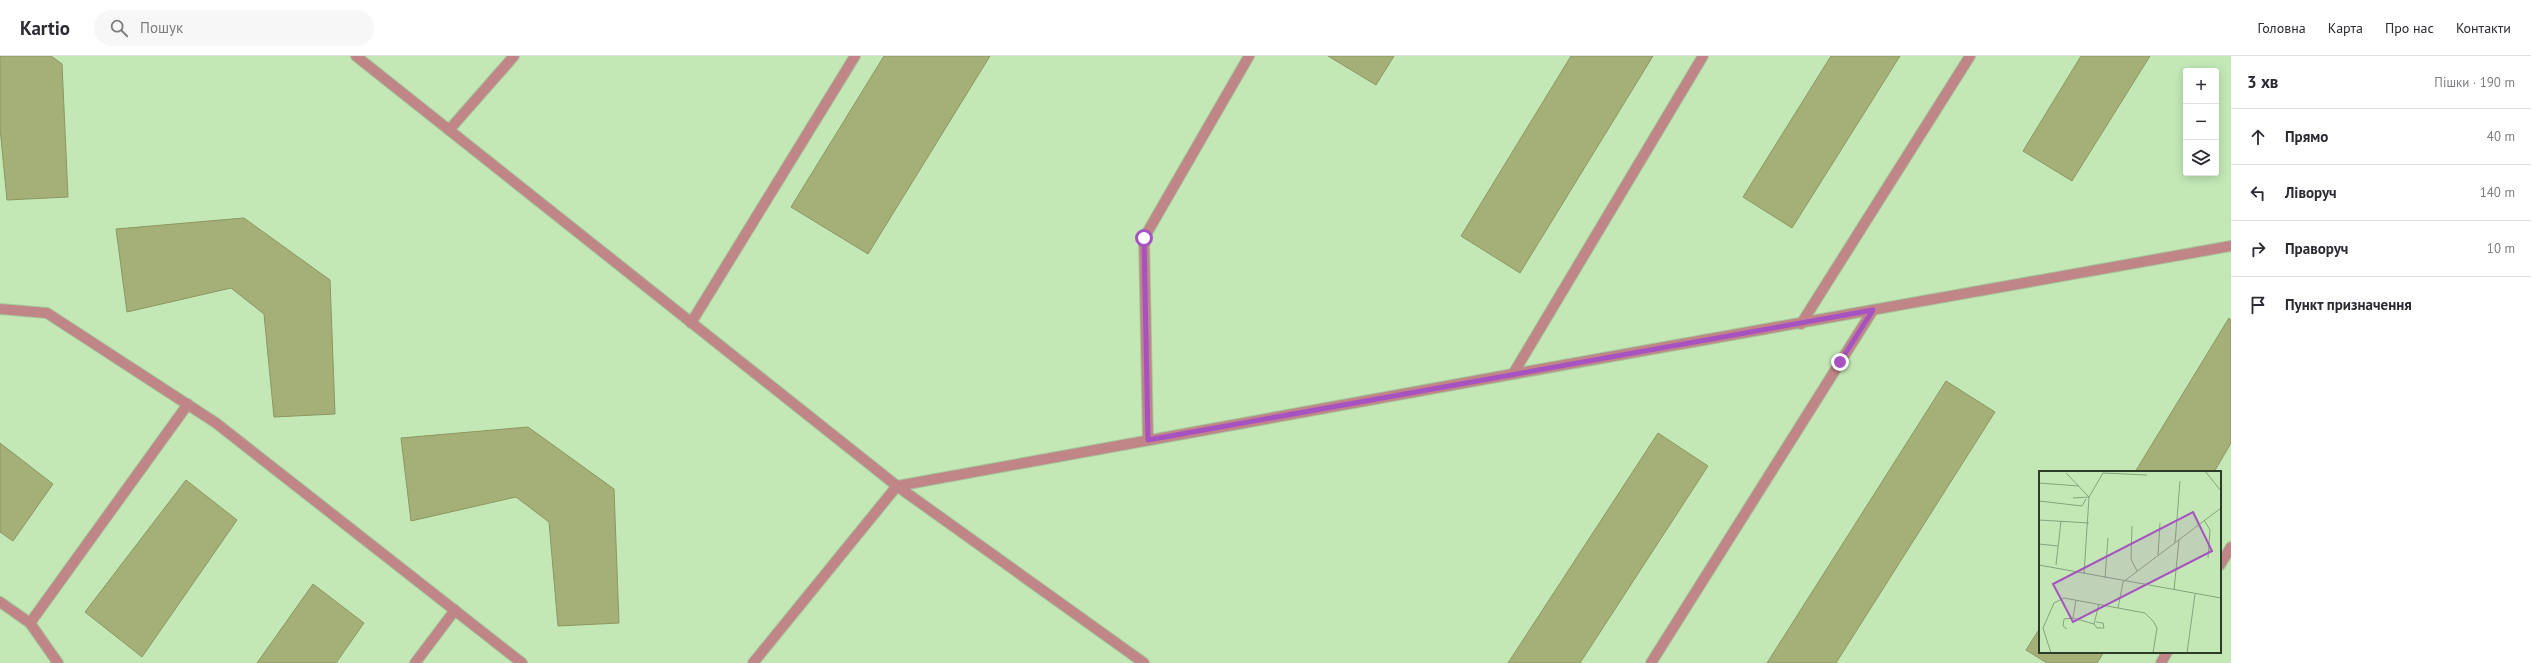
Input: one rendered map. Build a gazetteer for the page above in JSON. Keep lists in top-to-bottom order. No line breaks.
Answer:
{"page":{"header":"Kartio","search":"Пошук","nav":["Головна","Карта","Про нас","Контакти"],"heading":["3 хв","Пішки · 190 m"],"map_buttons":["+","−"],"list":[["Прямо","40 m"],["Ліворуч","140 m"],["Праворуч","10 m"],"Пункт призначення"]}}
